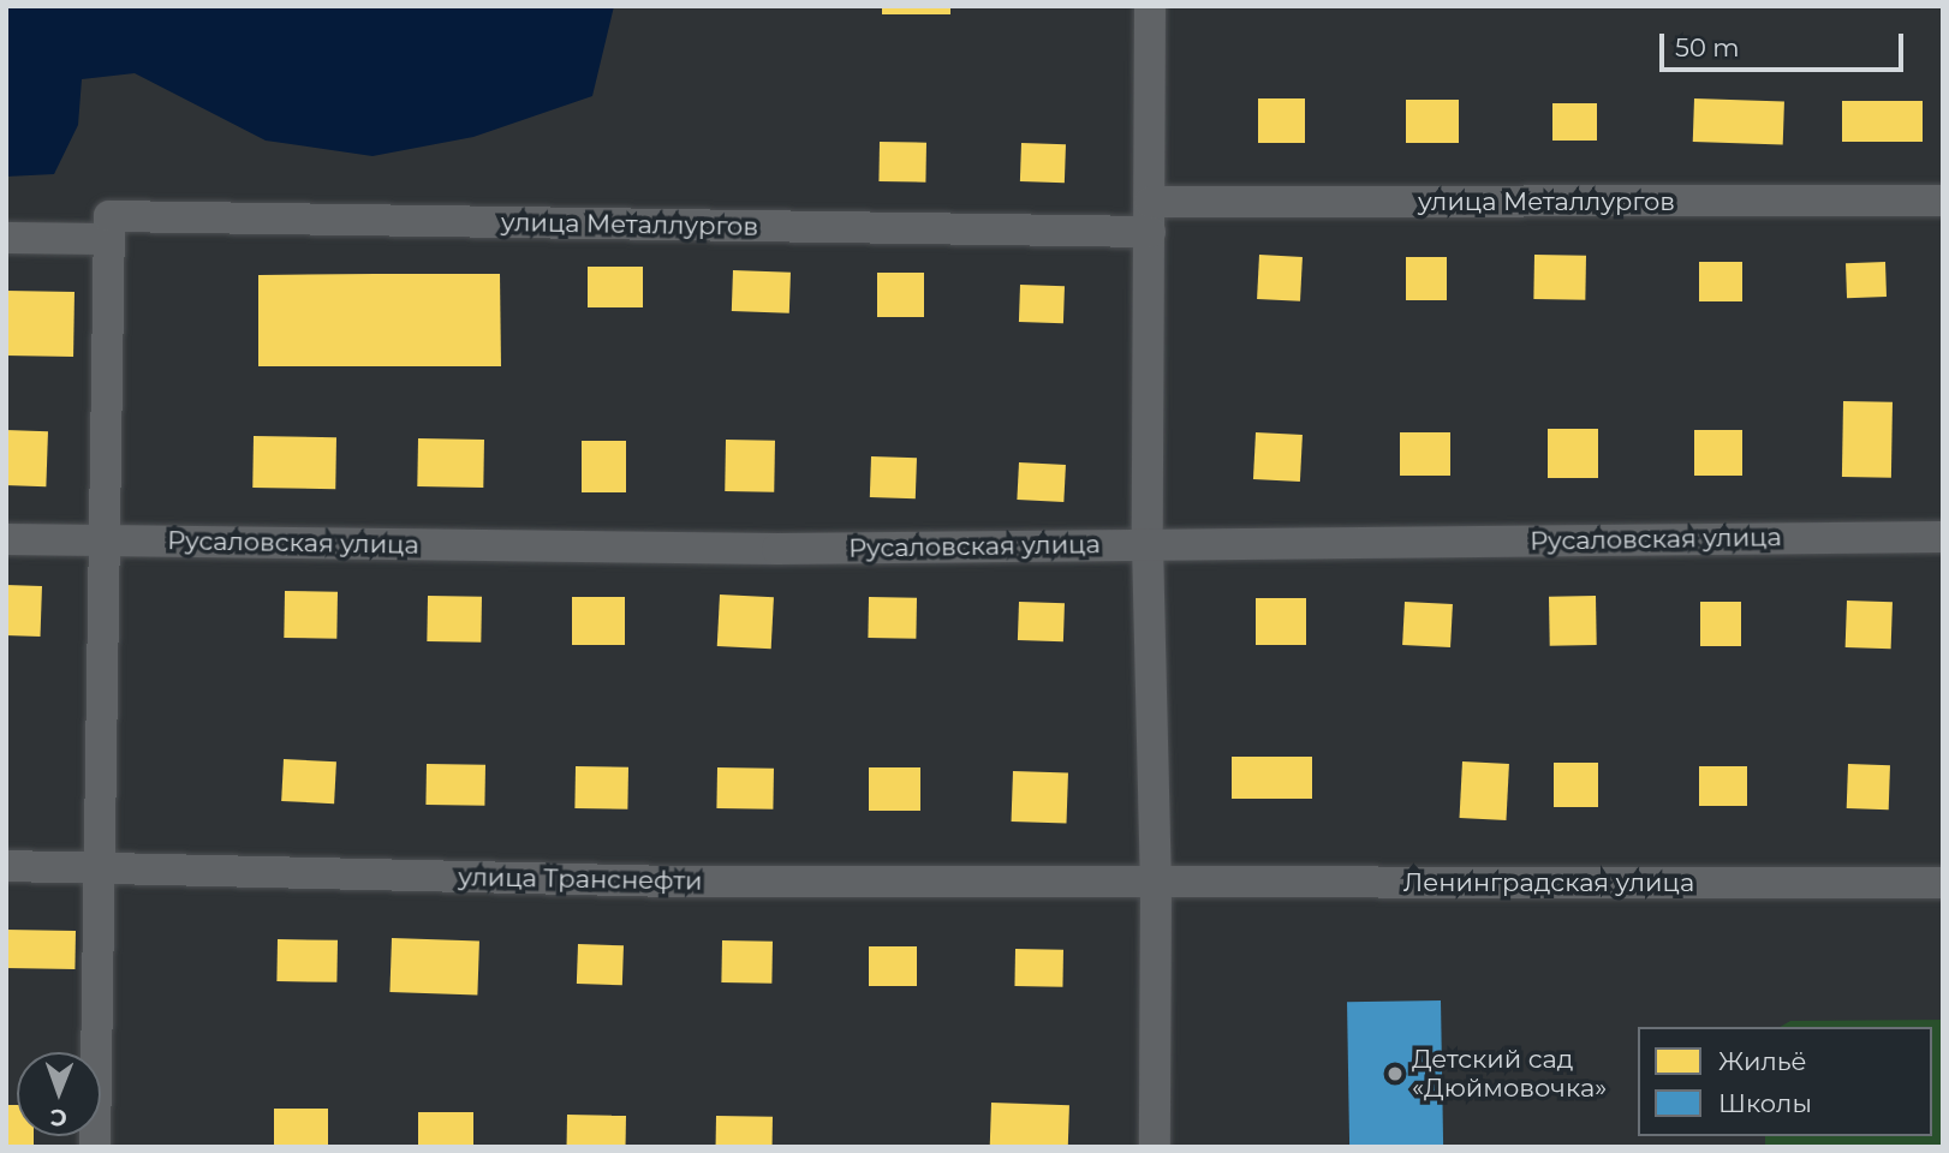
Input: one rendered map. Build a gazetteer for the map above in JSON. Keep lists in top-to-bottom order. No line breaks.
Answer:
{"streets":{"street":["улица Металлургов","Русаловская улица","улица Транснефти","Ленинградская улица"]},"crossings":[["улица Транснефти","Ленинградская улица"]],"places":["Детский сад «Дюймовочка»"],"legend":["Жильё","Школы"],"scale_bar":"50 m","north":"bottom"}
